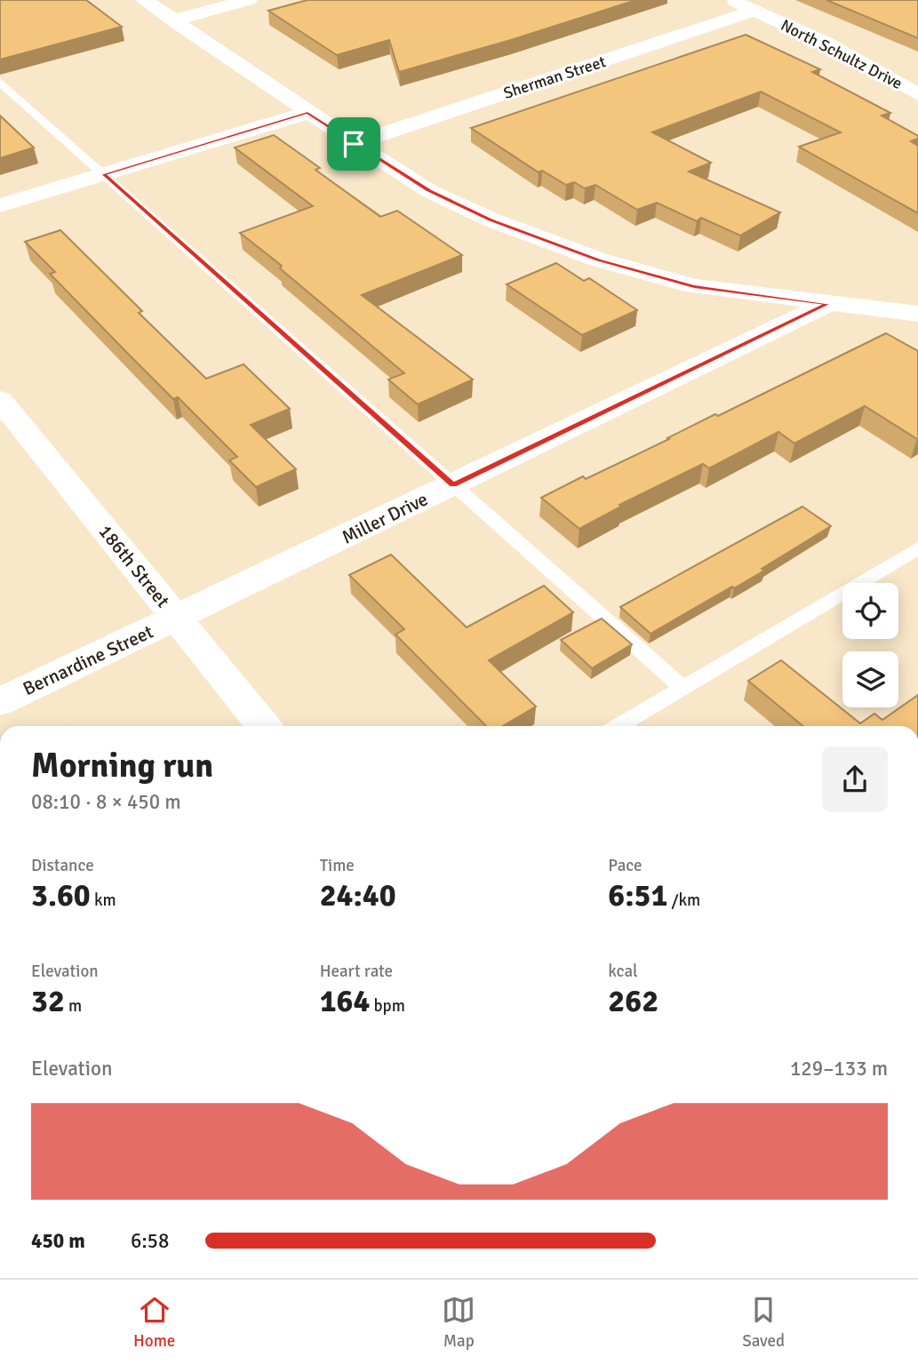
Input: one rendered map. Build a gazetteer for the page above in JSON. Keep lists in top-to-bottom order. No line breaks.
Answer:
{"streets":{"street":["North Schultz Drive","Sherman Street","Miller Drive","186th Street","Bernardine Street"]},"crossings":[["North Schultz Drive","Sherman Street"],["Miller Drive","186th Street"],["Miller Drive","Bernardine Street"],["186th Street","Bernardine Street"]],"page":{"heading":["Morning run","08:10 · 8 × 450 m"],"stats":[["Distance","3.60 km"],["Time","24:40"],["Pace","6:51 /km"],["Elevation","32 m"],["Heart rate","164 bpm"],["kcal","262"]],"chart":["Elevation","129–133 m"],"list":[{"name":"450 m","note":"6:58"}],"tabs":["Home","Map","Saved"]}}
